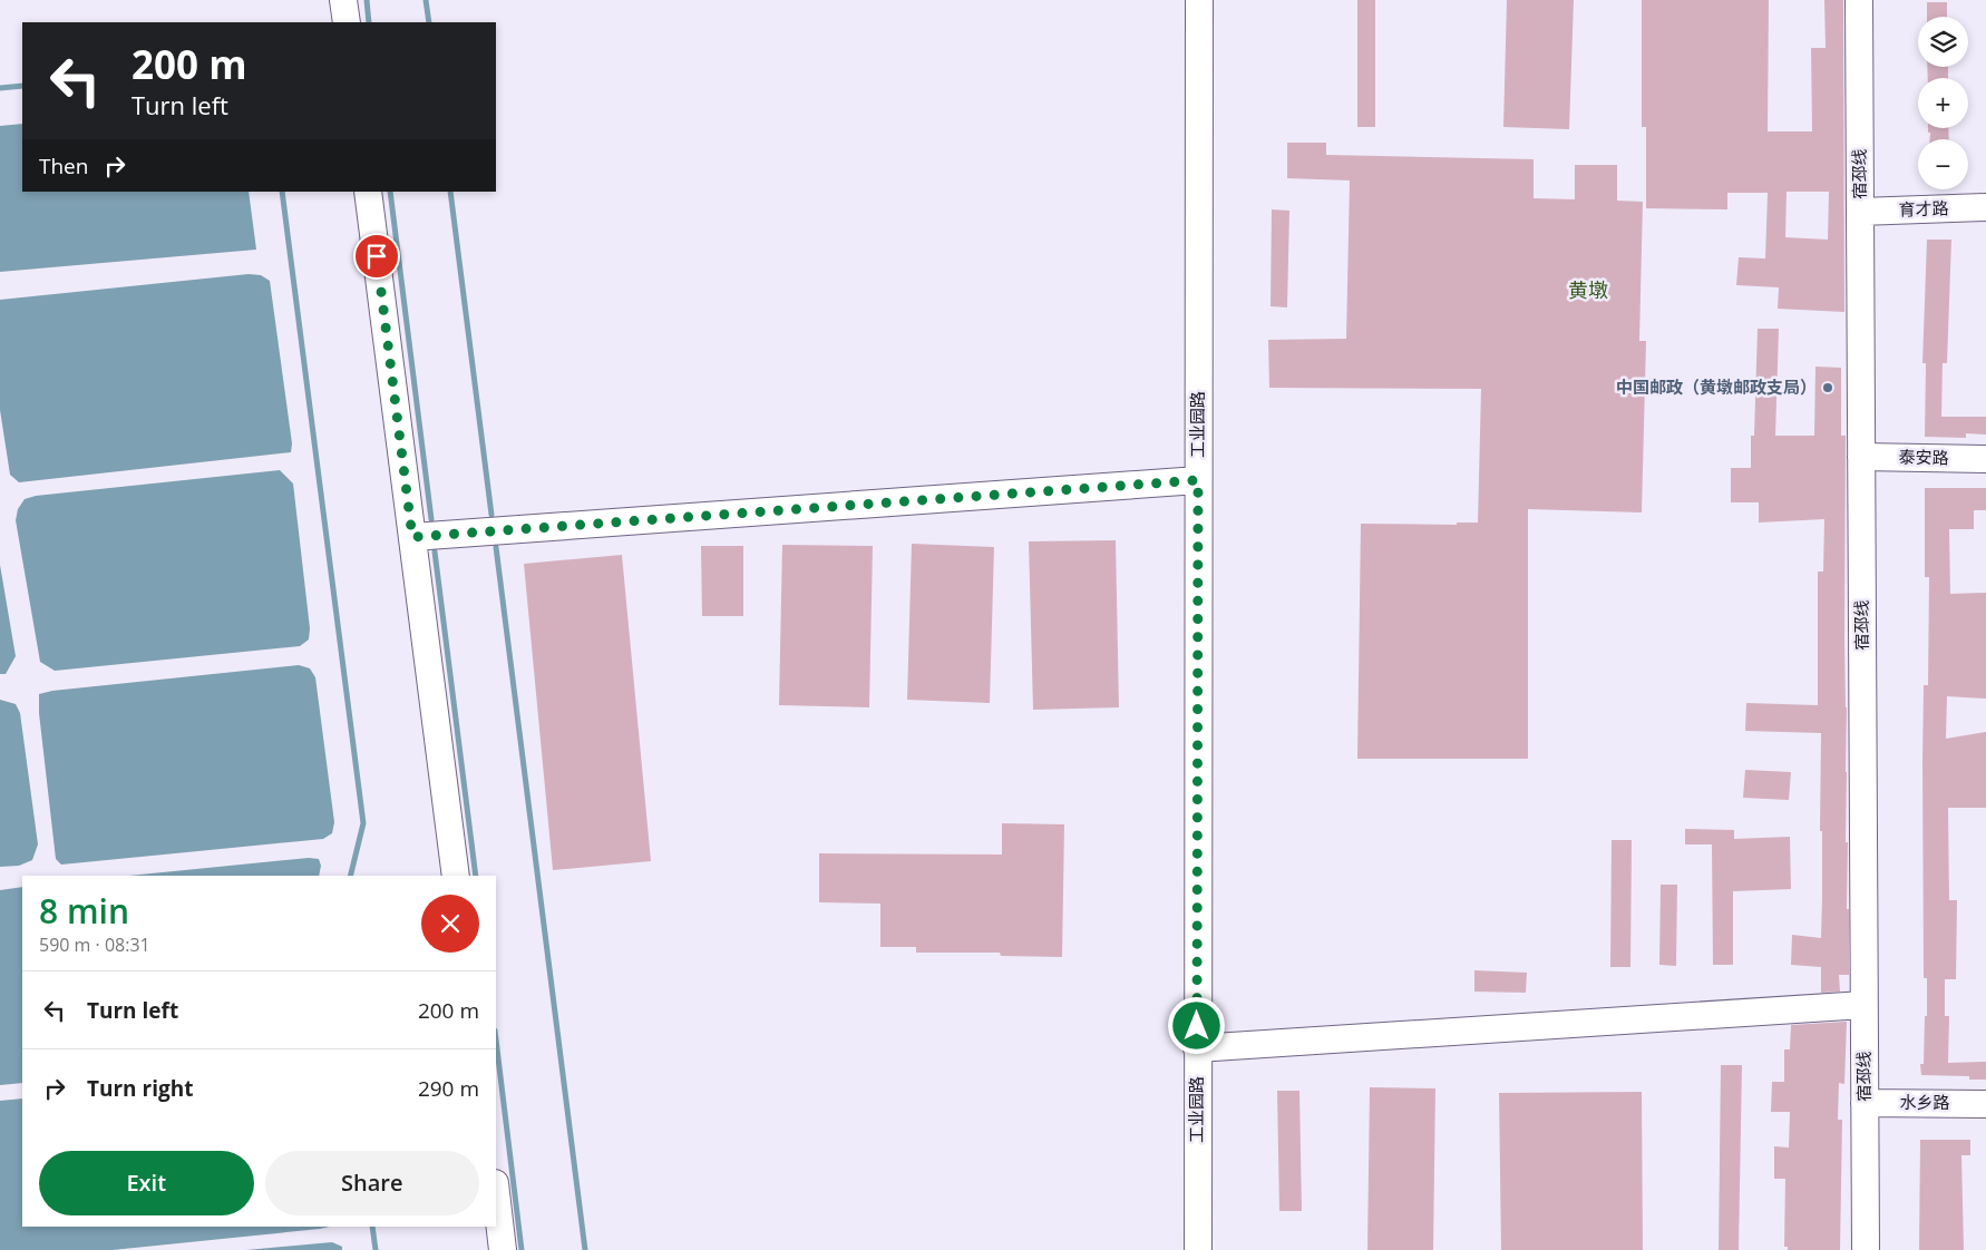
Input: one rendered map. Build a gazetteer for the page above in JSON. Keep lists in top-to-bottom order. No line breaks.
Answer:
{"streets":{"street":["宿邳线","育才路","工业园路","泰安路","水乡路"]},"crossings":[["宿邳线","育才路"],["宿邳线","泰安路"],["宿邳线","水乡路"]],"districts":["黄墩"],"places":["中国邮政（黄墩邮政支局）"],"page":{"map_buttons":["+","−"],"turn":["200 m","Turn left"],"then":"Then","heading":["8 min","590 m · 08:31"],"list":[{"name":"Turn left","value":"200 m"},{"name":"Turn right","value":"290 m"}],"buttons":["Exit","Share"]}}
